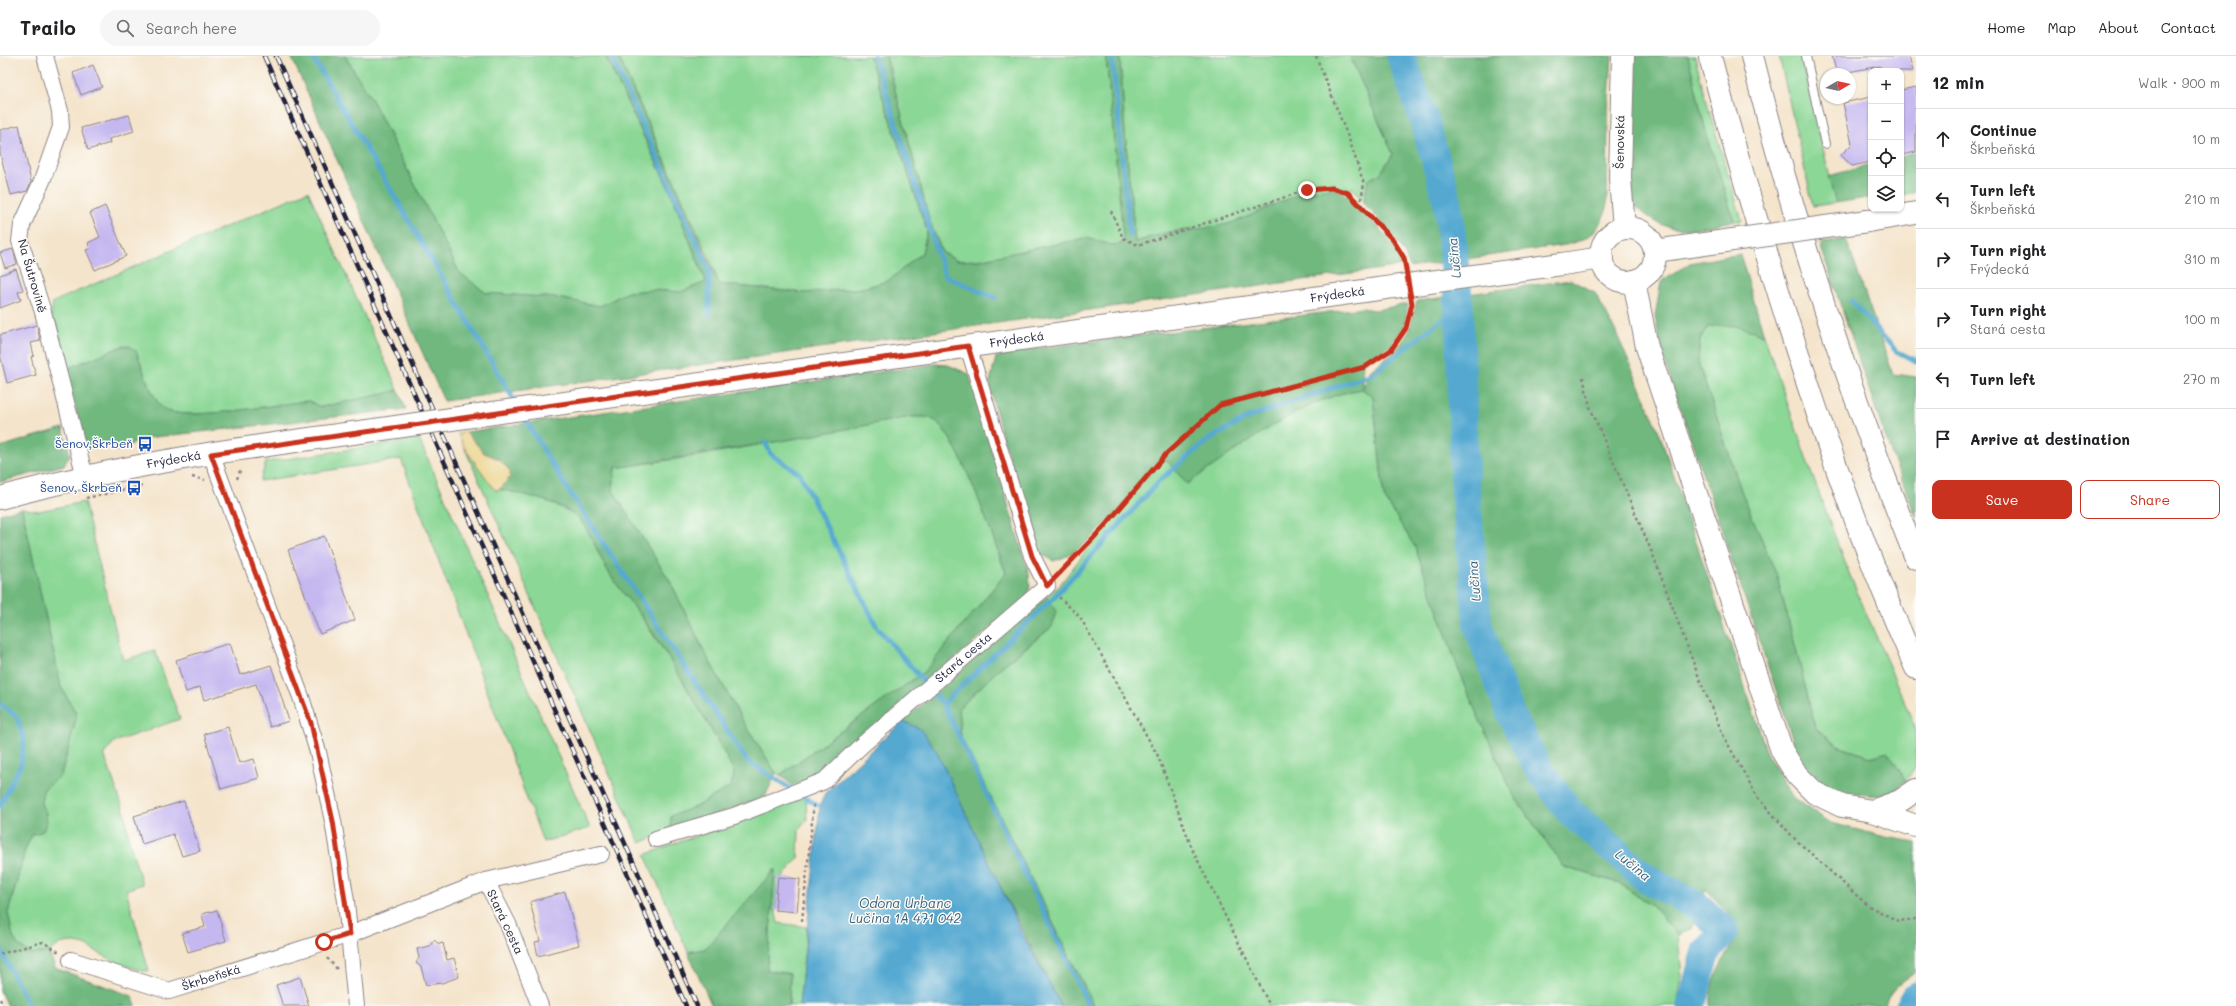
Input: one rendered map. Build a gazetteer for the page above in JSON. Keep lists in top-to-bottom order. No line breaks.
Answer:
{"streets":{"main road":["Šenovská","Frýdecká"],"street":["Na Šutrovině","Stará cesta","Škrbeňská"]},"crossings":[["Šenovská","Frýdecká"],["Na Šutrovině","Frýdecká"],["Stará cesta","Škrbeňská"]],"water":["Lučina","Odona Urbanc Lučina 1A 471 042"],"places":{"bus stop":["Šenov,Škrbeň","Šenov, Škrbeň"]},"north":"right","page":{"header":"Trailo","search":"Search here","nav":["Home","Map","About","Contact"],"heading":["12 min","Walk · 900 m"],"map_buttons":["+","−"],"list":[["Continue","Škrbeňská","10 m"],["Turn left","Škrbeňská","210 m"],["Turn right","Frýdecká","310 m"],["Turn right","Stará cesta","100 m"],["Turn left","270 m"],"Arrive at destination"],"buttons":["Save","Share"]}}
